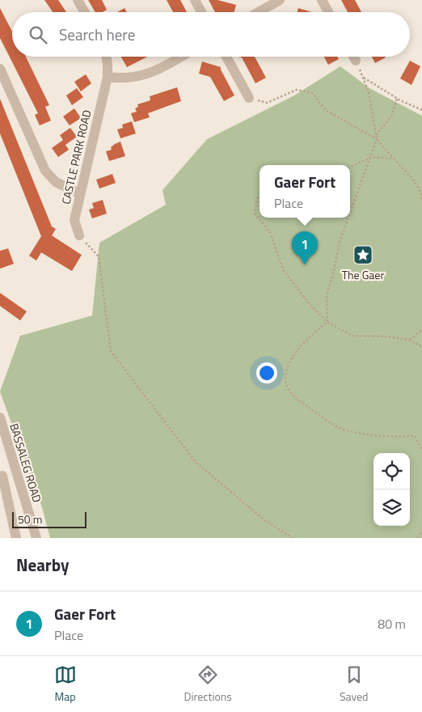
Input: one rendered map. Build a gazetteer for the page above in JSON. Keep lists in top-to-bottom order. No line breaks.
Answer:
{"streets":{"street":["CASTLE PARK ROAD","BASSALEG ROAD"]},"places":{"place":["The Gaer"]},"scale_bar":"50 m","page":{"search":"Search here","popup":["Gaer Fort","Place"],"pins":"1","scale":"50 m","heading":"Nearby","list":[{"mark":"1","name":"Gaer Fort","note":"Place","value":"80 m"}],"nav":["Map","Directions","Saved"]}}
